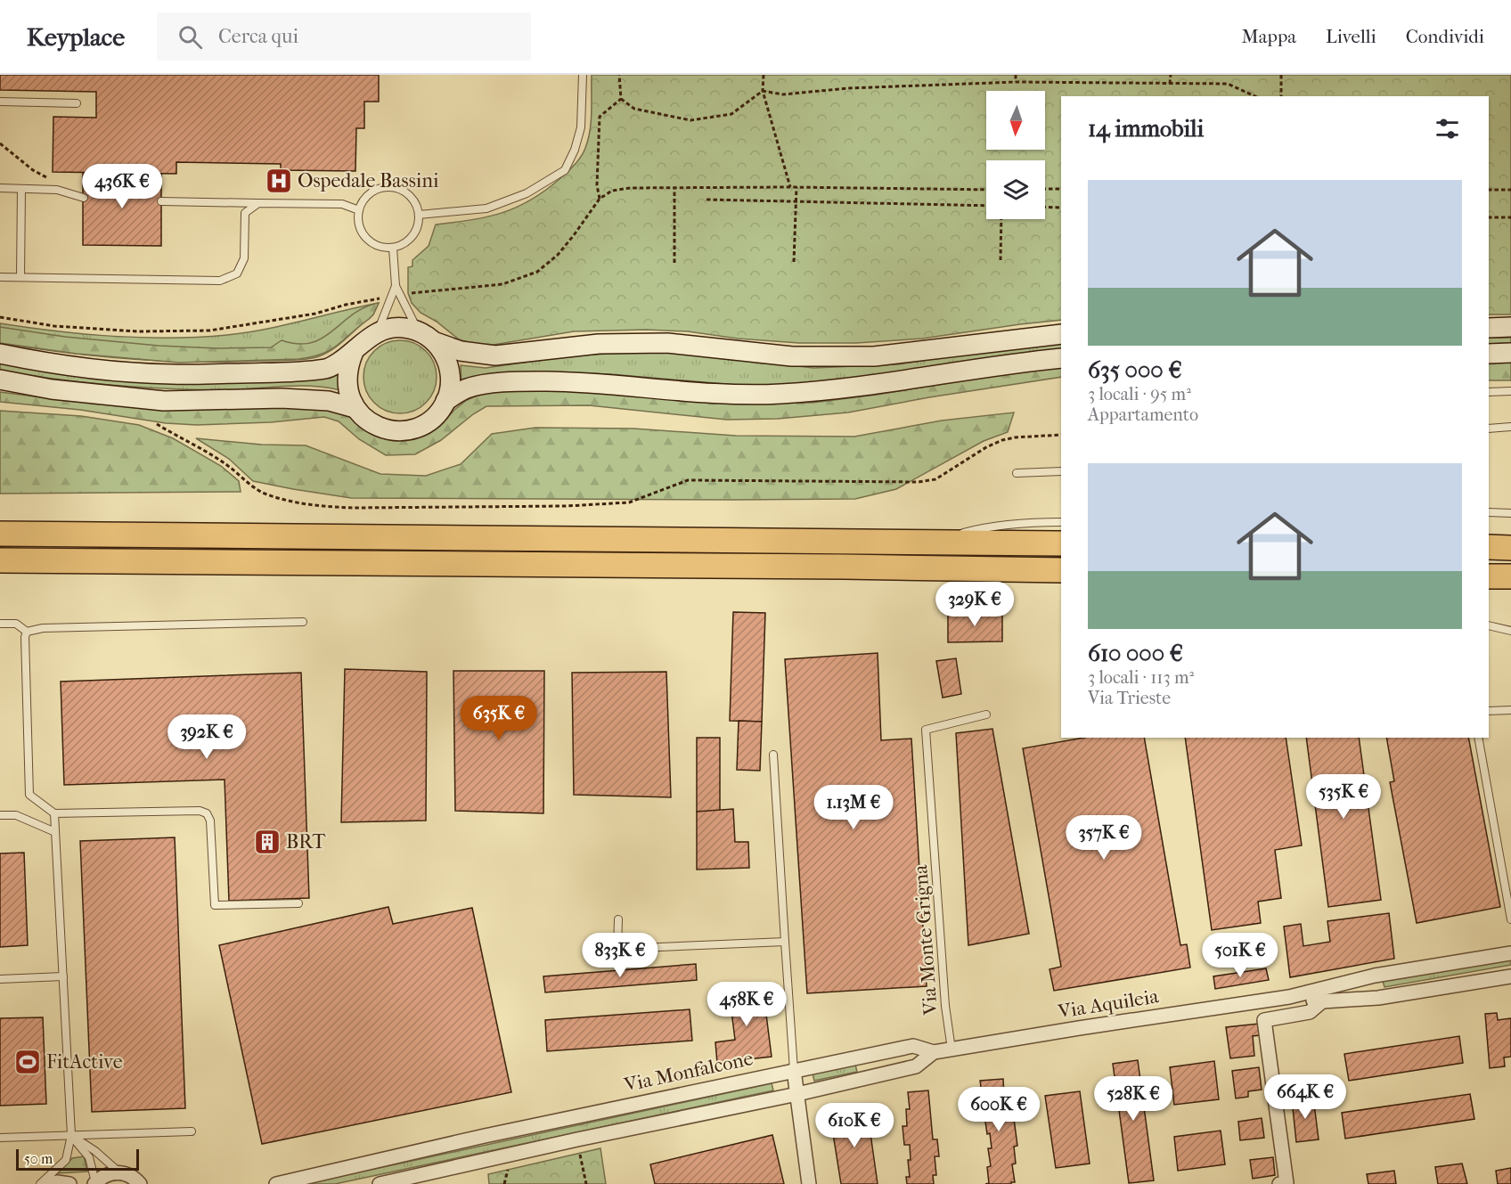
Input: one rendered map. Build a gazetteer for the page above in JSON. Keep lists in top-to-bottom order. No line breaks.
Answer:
{"streets":{"street":["Via Aquileia","Via Monfalcone"],"lane":["Via Monte Grigna"]},"crossings":[["Via Monte Grigna","Via Aquileia"],["Via Aquileia","Via Monfalcone"]],"places":{"hospital":["Ospedale Bassini"],"building":["BRT"],"sports":["FitActive"]},"scale_bar":"50 m","north":"bottom","page":{"header":"Keyplace","search":"Cerca qui","nav":["Mappa","Livelli","Condividi"],"heading":"14 immobili","list":[{"name":"635 000 €","note":"3 locali · 95 m² · Appartamento"},{"name":"610 000 €","note":"3 locali · 113 m² · Via Trieste"}],"price":["436K €","329K €","635K €","392K €","535K €","1.13M €","357K €","833K €","501K €","458K €","664K €","528K €","600K €","610K €"],"scale":"50 m"}}
